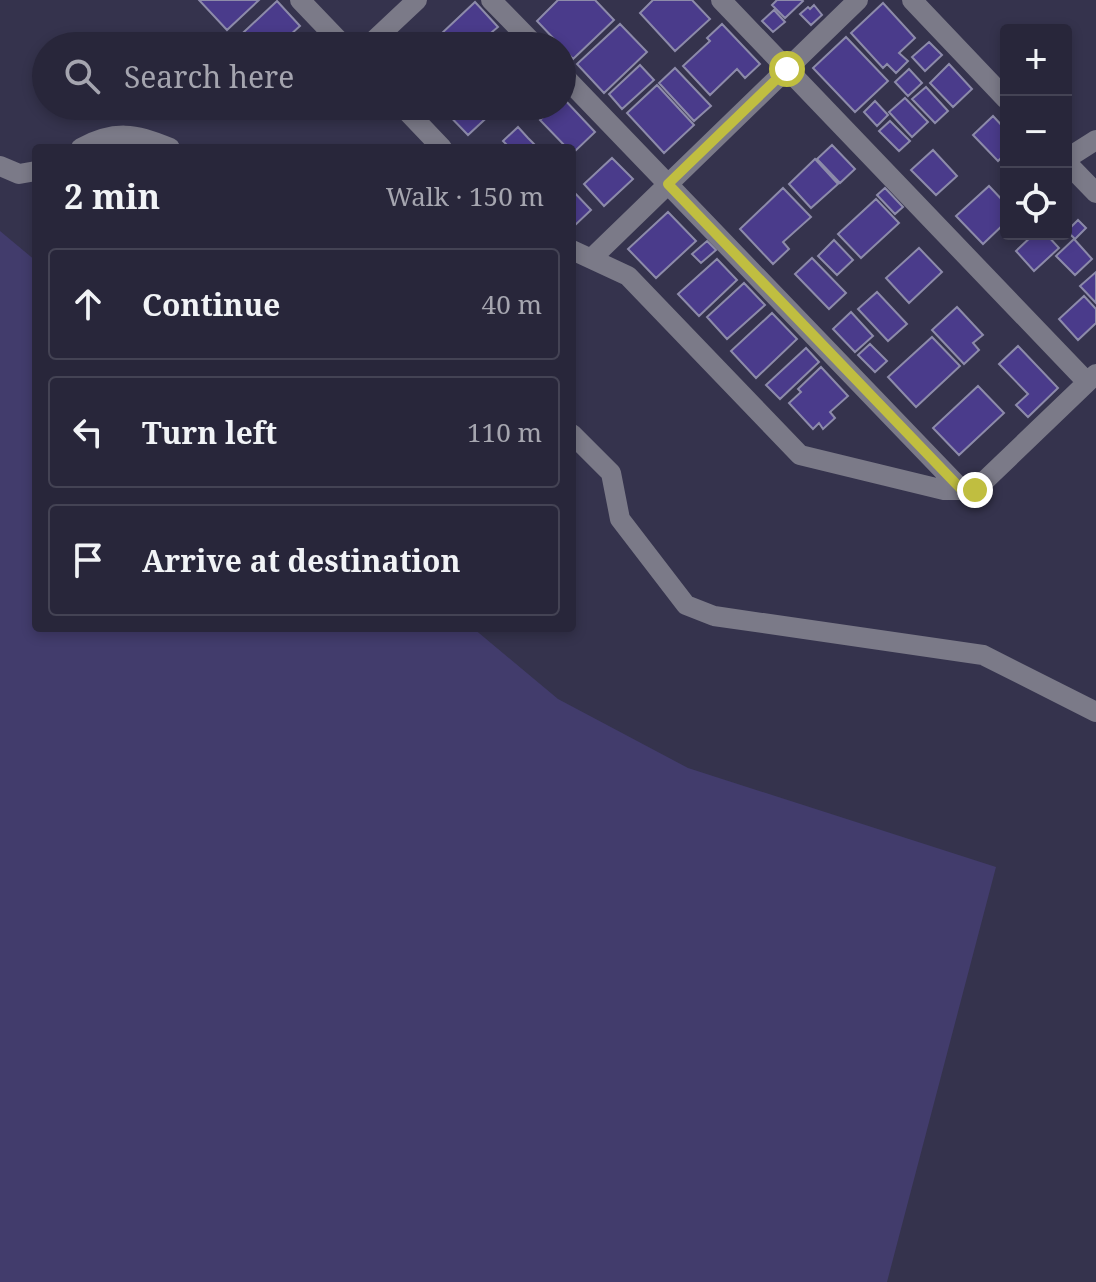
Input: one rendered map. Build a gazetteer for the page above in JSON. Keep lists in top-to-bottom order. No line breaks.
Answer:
{"page":{"map_buttons":["+","−"],"search":"Search here","heading":["2 min","Walk · 150 m"],"list":[["Continue","40 m"],["Turn left","110 m"],"Arrive at destination"]}}
